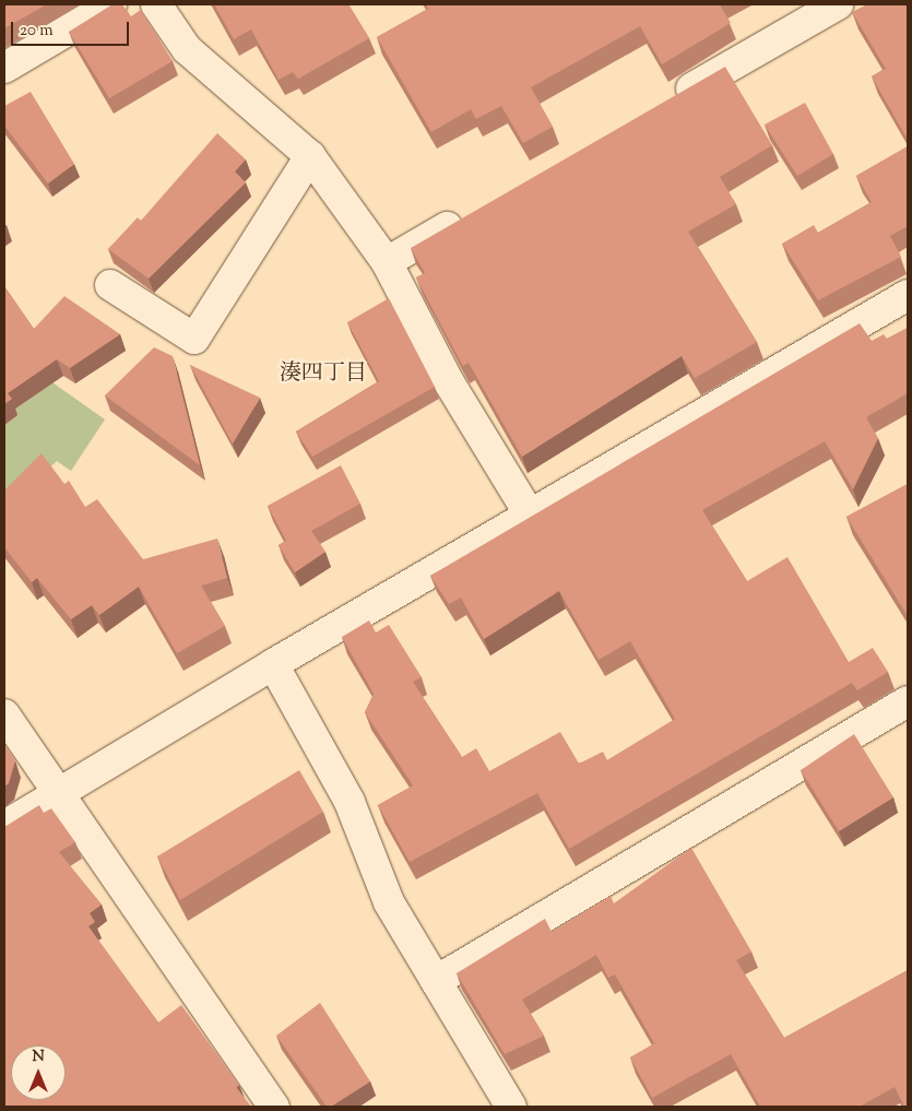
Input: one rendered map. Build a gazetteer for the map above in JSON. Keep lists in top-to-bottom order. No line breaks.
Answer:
{"districts":["湊四丁目"],"scale_bar":"20 m","north":"top"}
